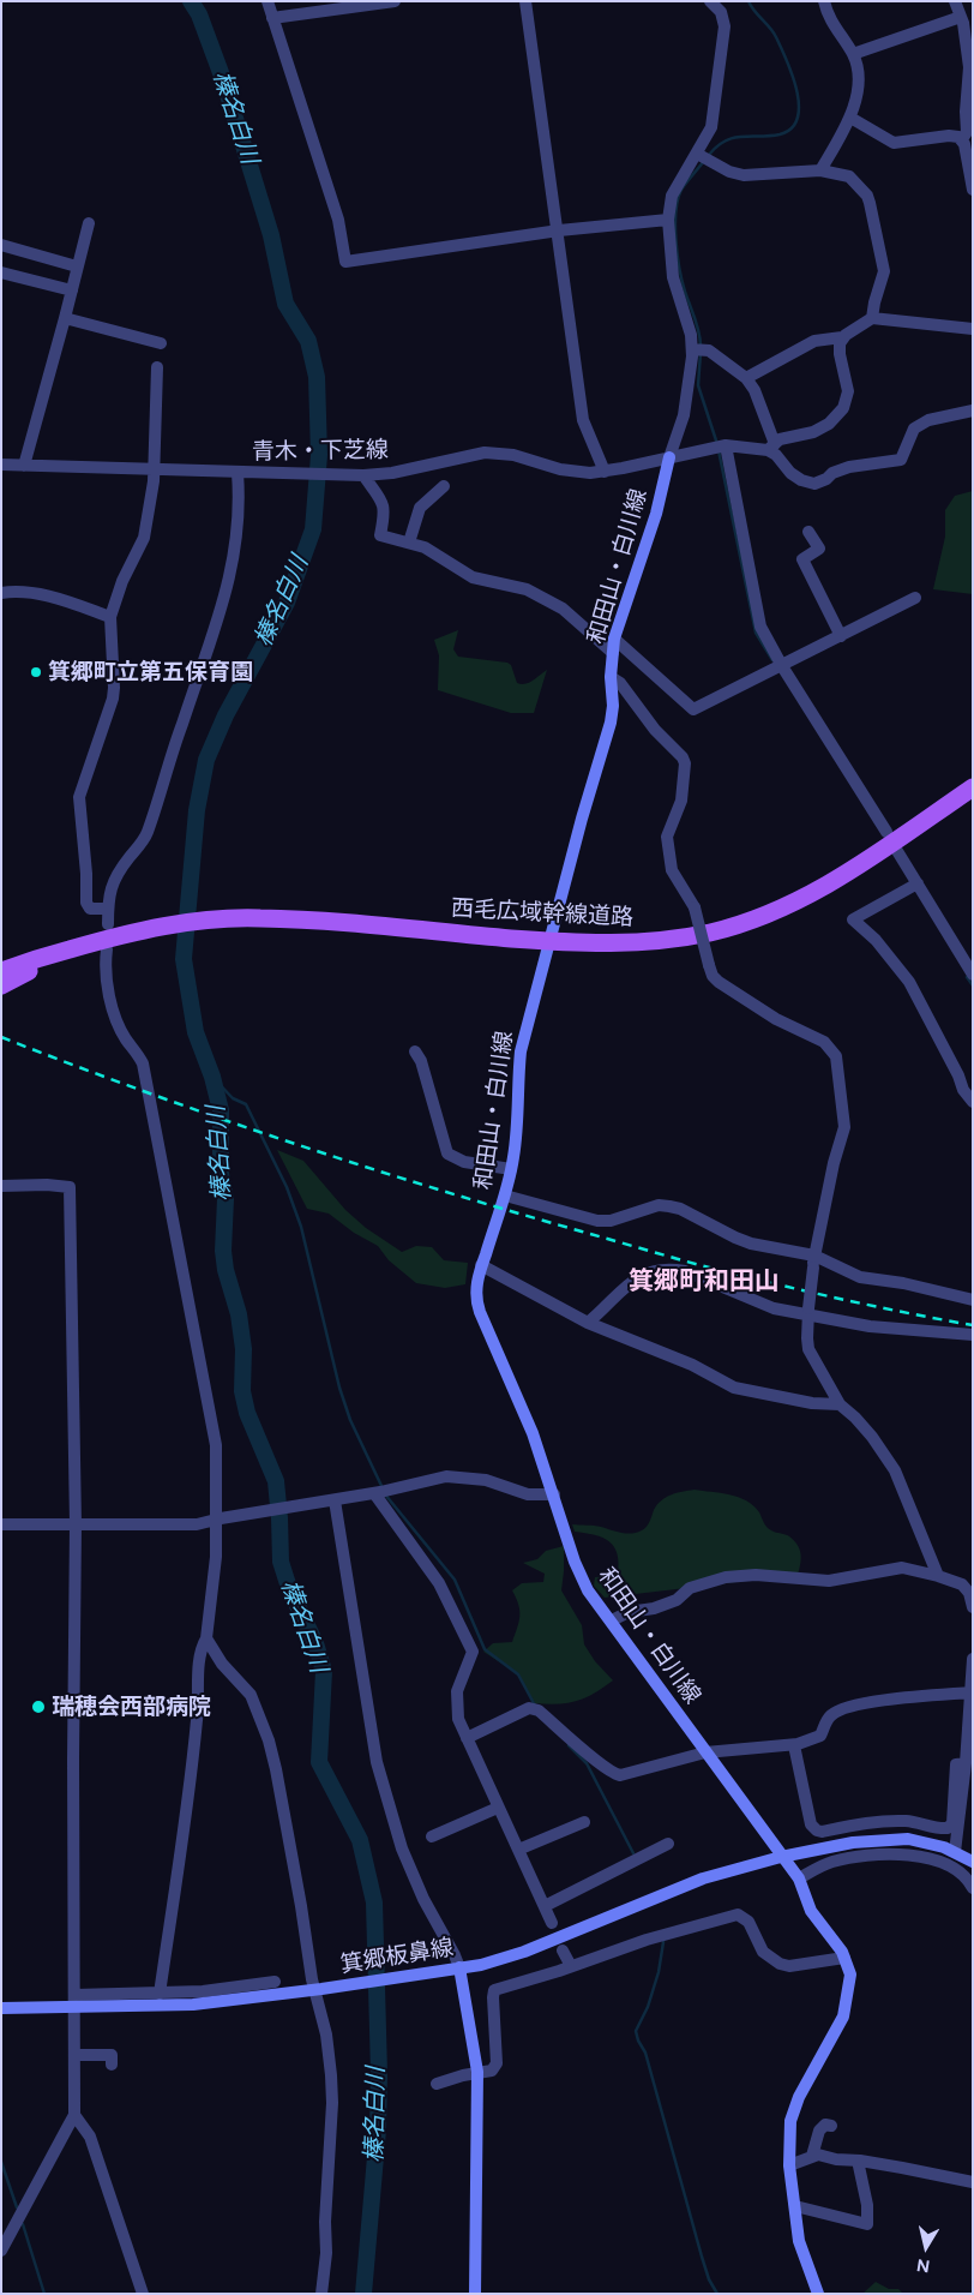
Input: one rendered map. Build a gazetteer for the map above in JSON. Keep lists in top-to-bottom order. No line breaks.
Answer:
{"streets":{"main road":["西毛広域幹線道路"],"street":["青木・下芝線","和田山・白川線","箕郷板鼻線"]},"crossings":[["青木・下芝線","和田山・白川線"],["和田山・白川線","西毛広域幹線道路"],["和田山・白川線","箕郷板鼻線"]],"districts":["箕郷町和田山"],"water":["榛名白川"],"places":["箕郷町立第五保育園","瑞穂会西部病院"],"north":"bottom"}
